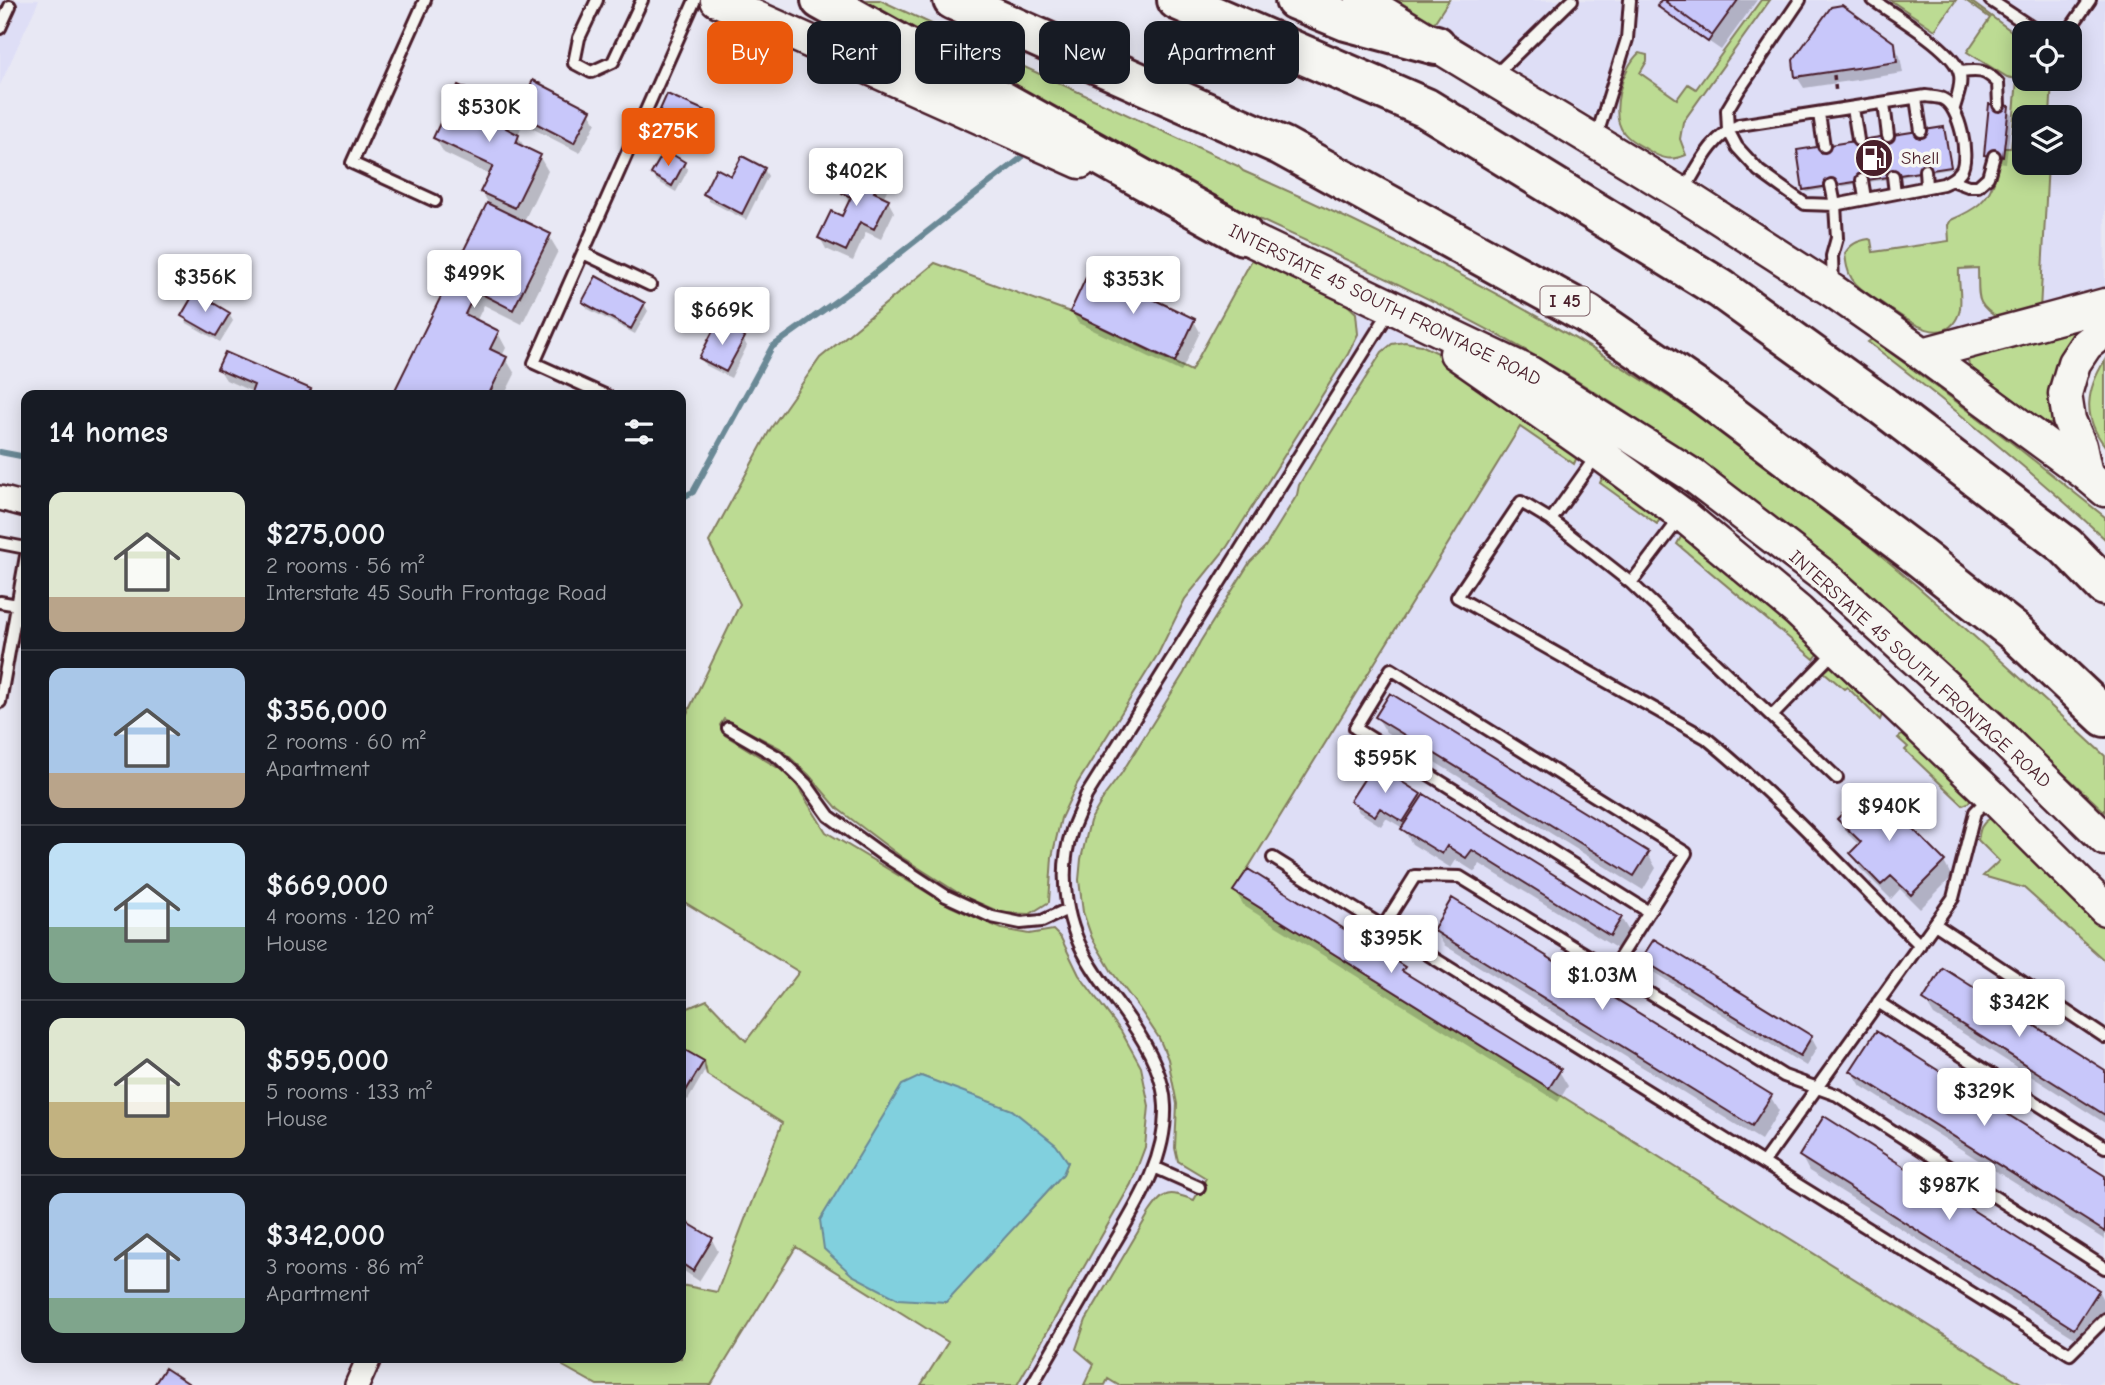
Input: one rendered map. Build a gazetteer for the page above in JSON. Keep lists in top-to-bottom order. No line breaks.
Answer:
{"streets":{"highway":["I 45"],"main road":["INTERSTATE 45 SOUTH FRONTAGE ROAD"]},"places":{"fuel station":["Shell"]},"page":{"chip":["Buy","Rent","Filters","New","Apartment"],"price":["$530K","$275K","$402K","$499K","$356K","$353K","$669K","$595K","$940K","$395K","$1.03M","$342K","$329K","$987K"],"heading":"14 homes","list":[{"name":"$275,000","note":"2 rooms · 56 m² · Interstate 45 South Frontage Road"},{"name":"$356,000","note":"2 rooms · 60 m² · Apartment"},{"name":"$669,000","note":"4 rooms · 120 m² · House"},{"name":"$595,000","note":"5 rooms · 133 m² · House"},{"name":"$342,000","note":"3 rooms · 86 m² · Apartment"}]}}
